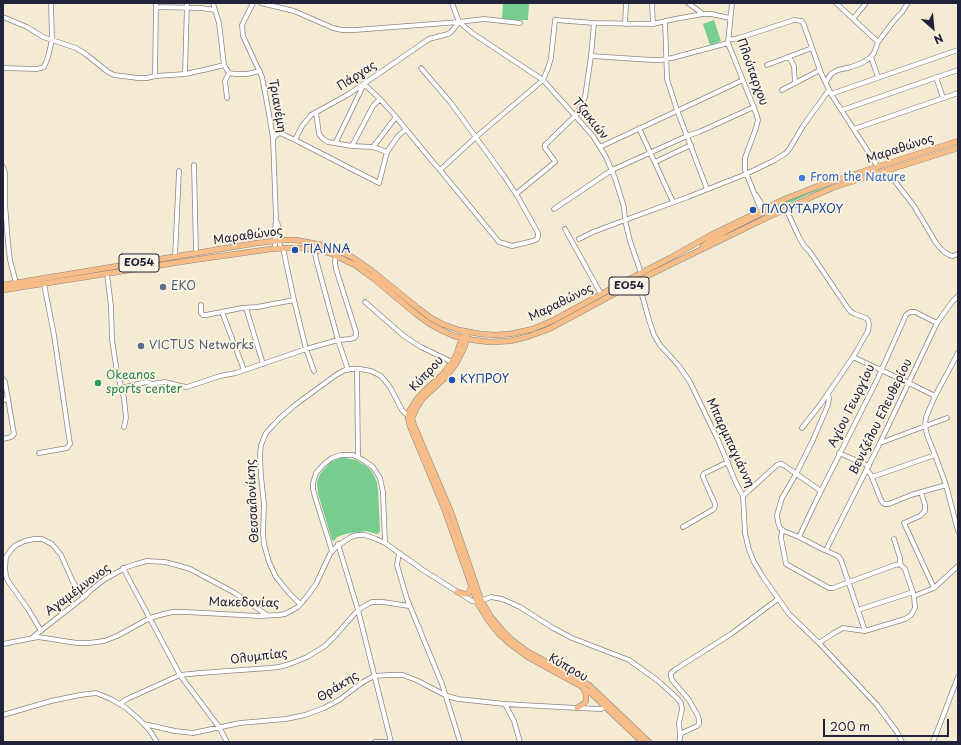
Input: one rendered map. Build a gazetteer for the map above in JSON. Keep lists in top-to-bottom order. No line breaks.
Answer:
{"streets":{"main road":["Μαραθώνος","ΕΟ54","Κύπρου"],"street":["Πλούταρχου","Πάργας","Τριανέμη","Τζακιών","Αγίου Γεωργίου","Βενιζέλου Ελευθερίου","Μπαρμπαγιάννη","Θεσσαλονίκης","Αγαμέμνονος","Μακεδονίας","Ολυμπίας","Θράκης"]},"crossings":[["Πλούταρχου","Μαραθώνος"],["Πάργας","Τζακιών"],["Τριανέμη","Μαραθώνος"],["Τζακιών","Μαραθώνος"],["Μαραθώνος","Κύπρου"],["Μαραθώνος","Μπαρμπαγιάννη"],["Κύπρου","Θεσσαλονίκης"],["Κύπρου","Μακεδονίας"],["Κύπρου","Θράκης"],["Αγίου Γεωργίου","Βενιζέλου Ελευθερίου"],["Θεσσαλονίκης","Μακεδονίας"],["Αγαμέμνονος","Μακεδονίας"]],"places":["From the Nature","ΠΛΟΥΤΑΡΧΟΥ","ΓΙΑΝΝΑ","EKO","VICTUS Networks","ΚΥΠΡΟΥ","Okeanos sports center"],"scale_bar":"200 m","north":"bottom right"}
